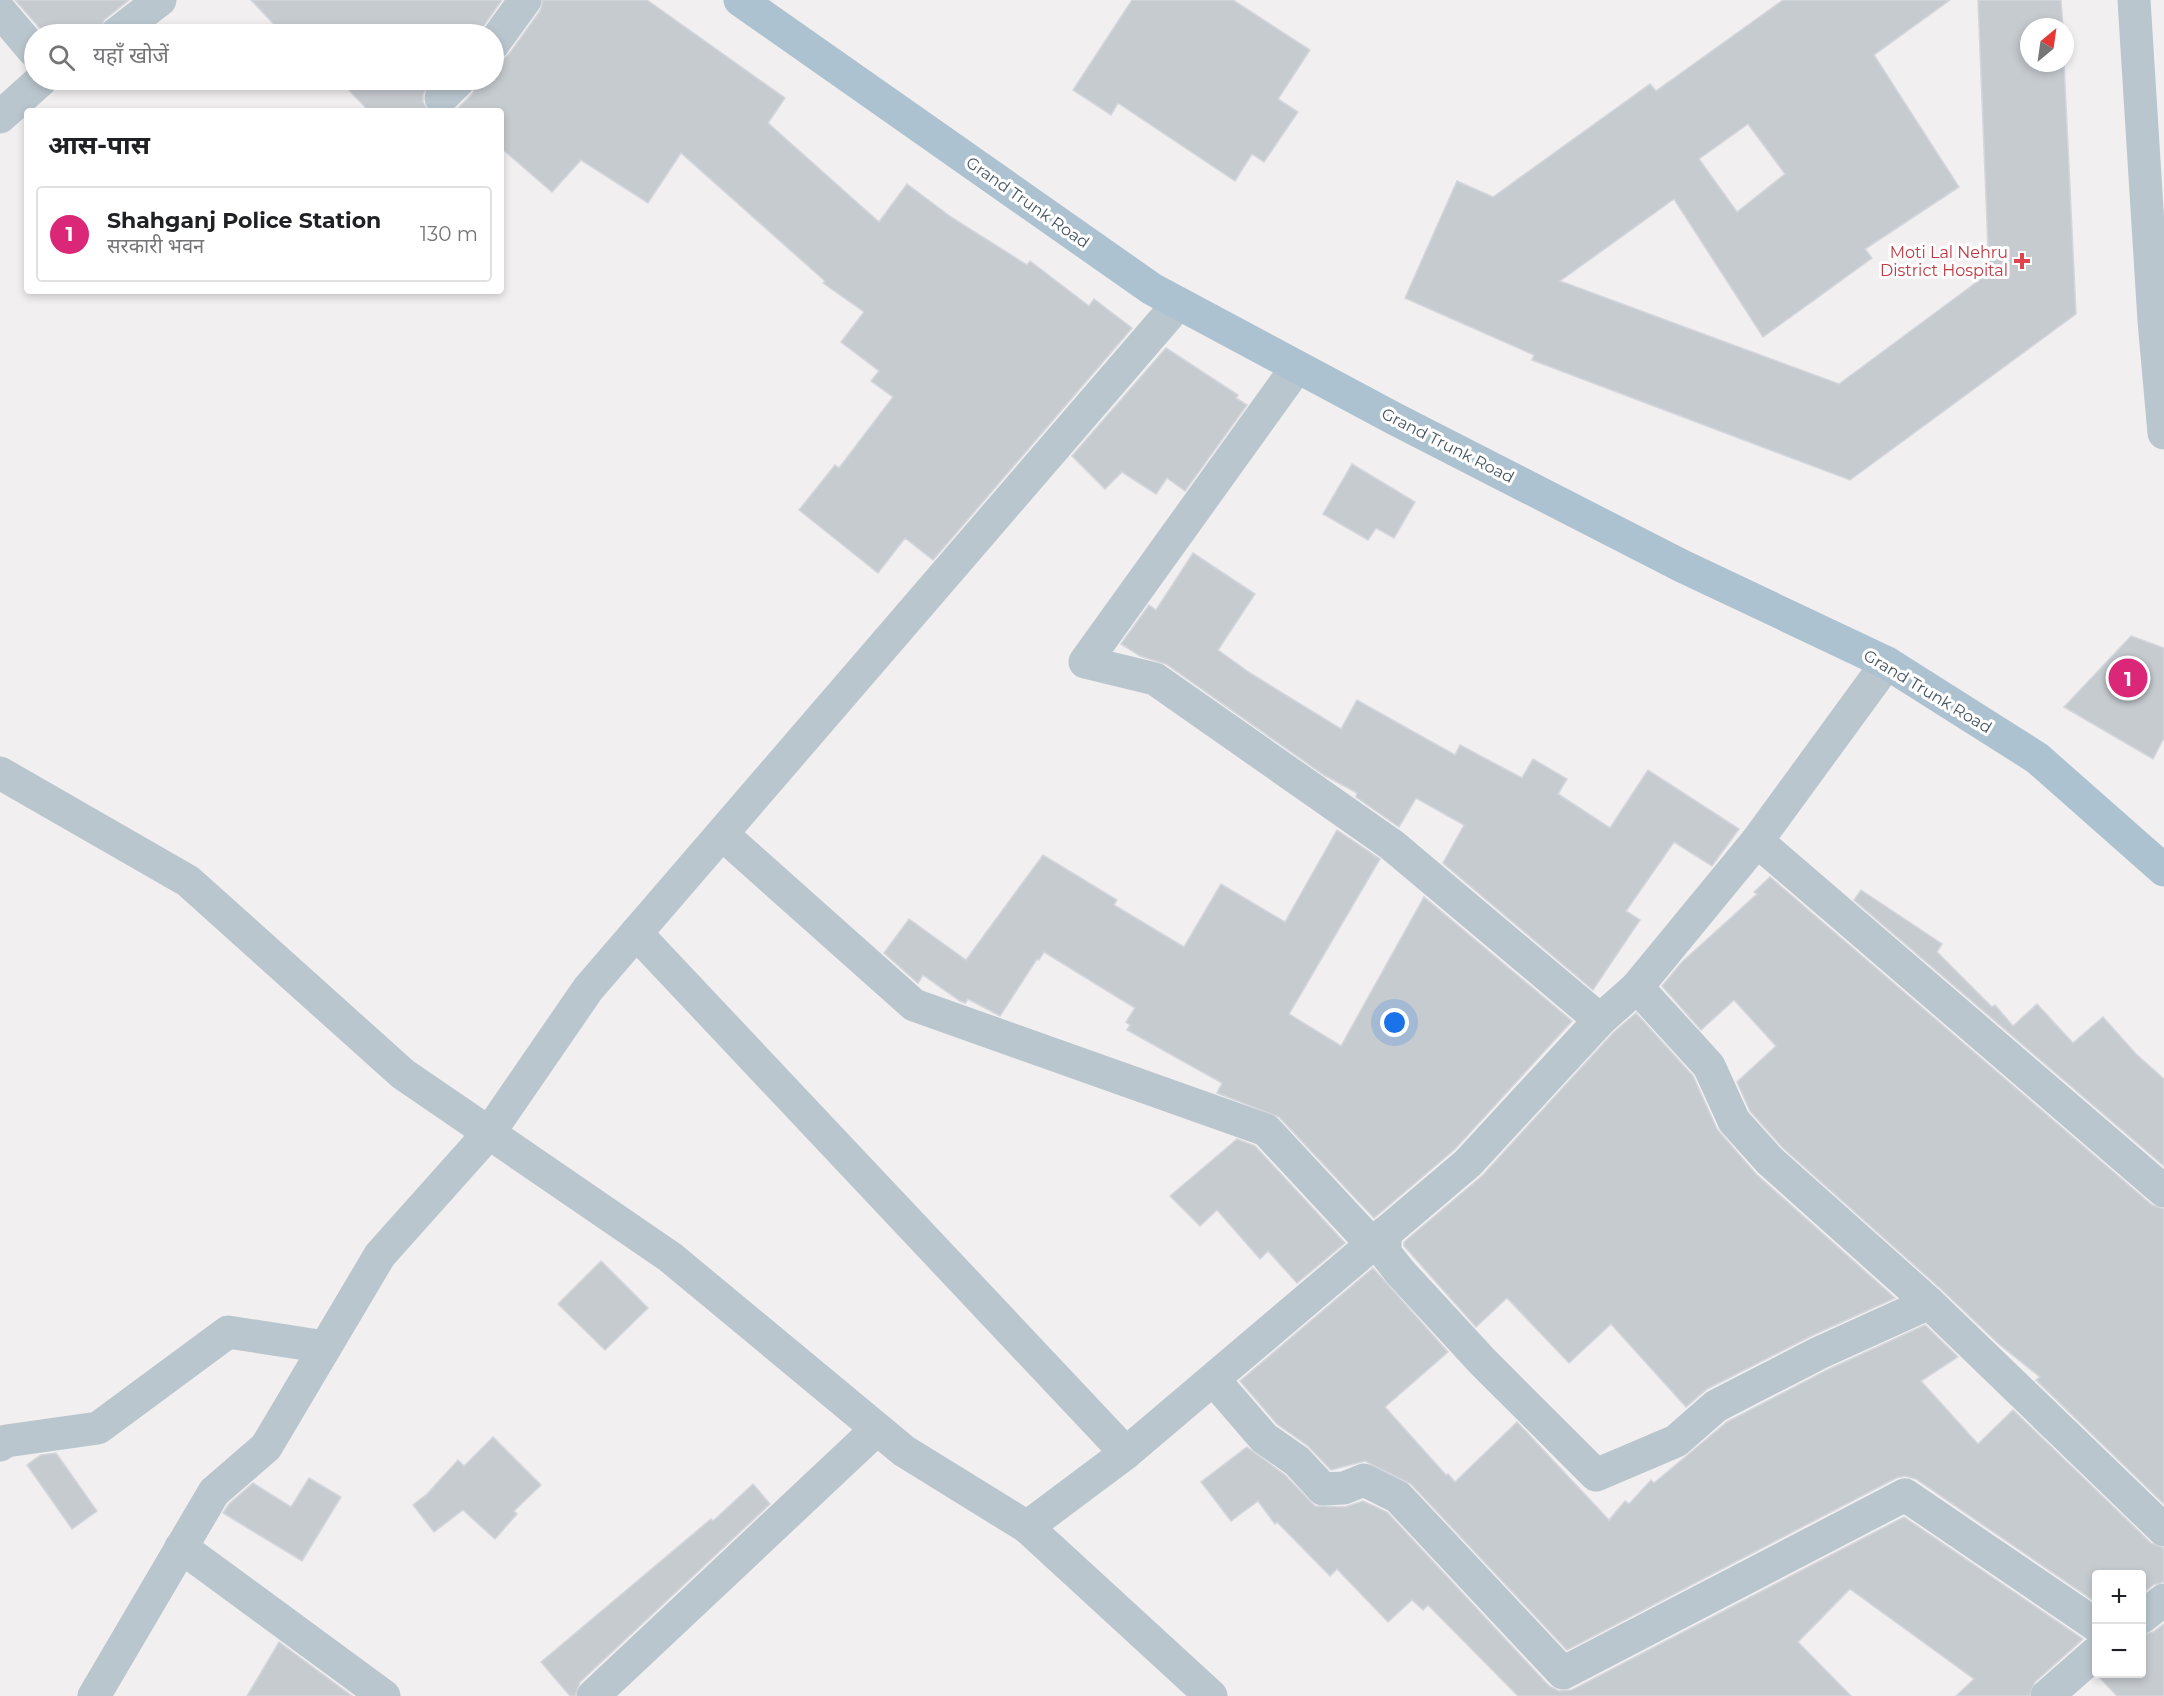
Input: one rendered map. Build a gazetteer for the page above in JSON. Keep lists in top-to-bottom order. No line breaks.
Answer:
{"streets":{"main road":["Grand Trunk Road"]},"places":{"health":["Moti Lal Nehru District Hospital"]},"north":"top right","page":{"search":"यहाँ खोजें","heading":"आस-पास","list":[{"mark":"1","name":"Shahganj Police Station","note":"सरकारी भवन","value":"130 m"}],"pins":"1","map_buttons":["+","−"]}}
